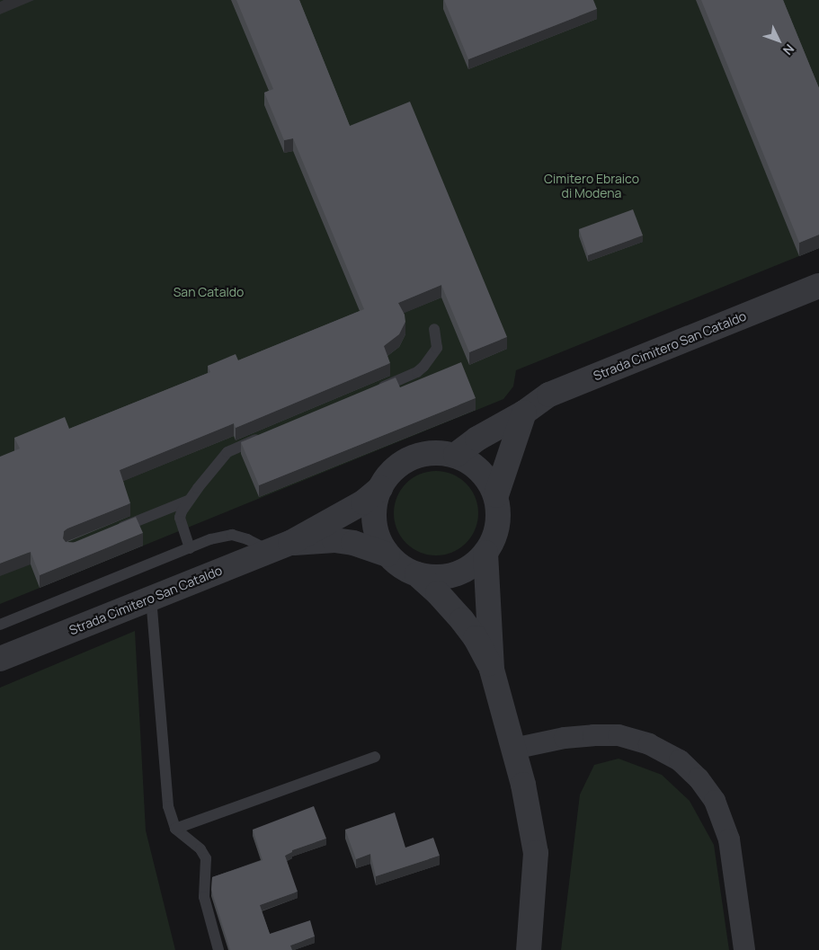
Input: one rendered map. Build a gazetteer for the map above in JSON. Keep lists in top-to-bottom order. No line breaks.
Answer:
{"streets":{"street":["Strada Cimitero San Cataldo"]},"parks":["Cimitero Ebraico di Modena","San Cataldo"],"north":"bottom right"}
